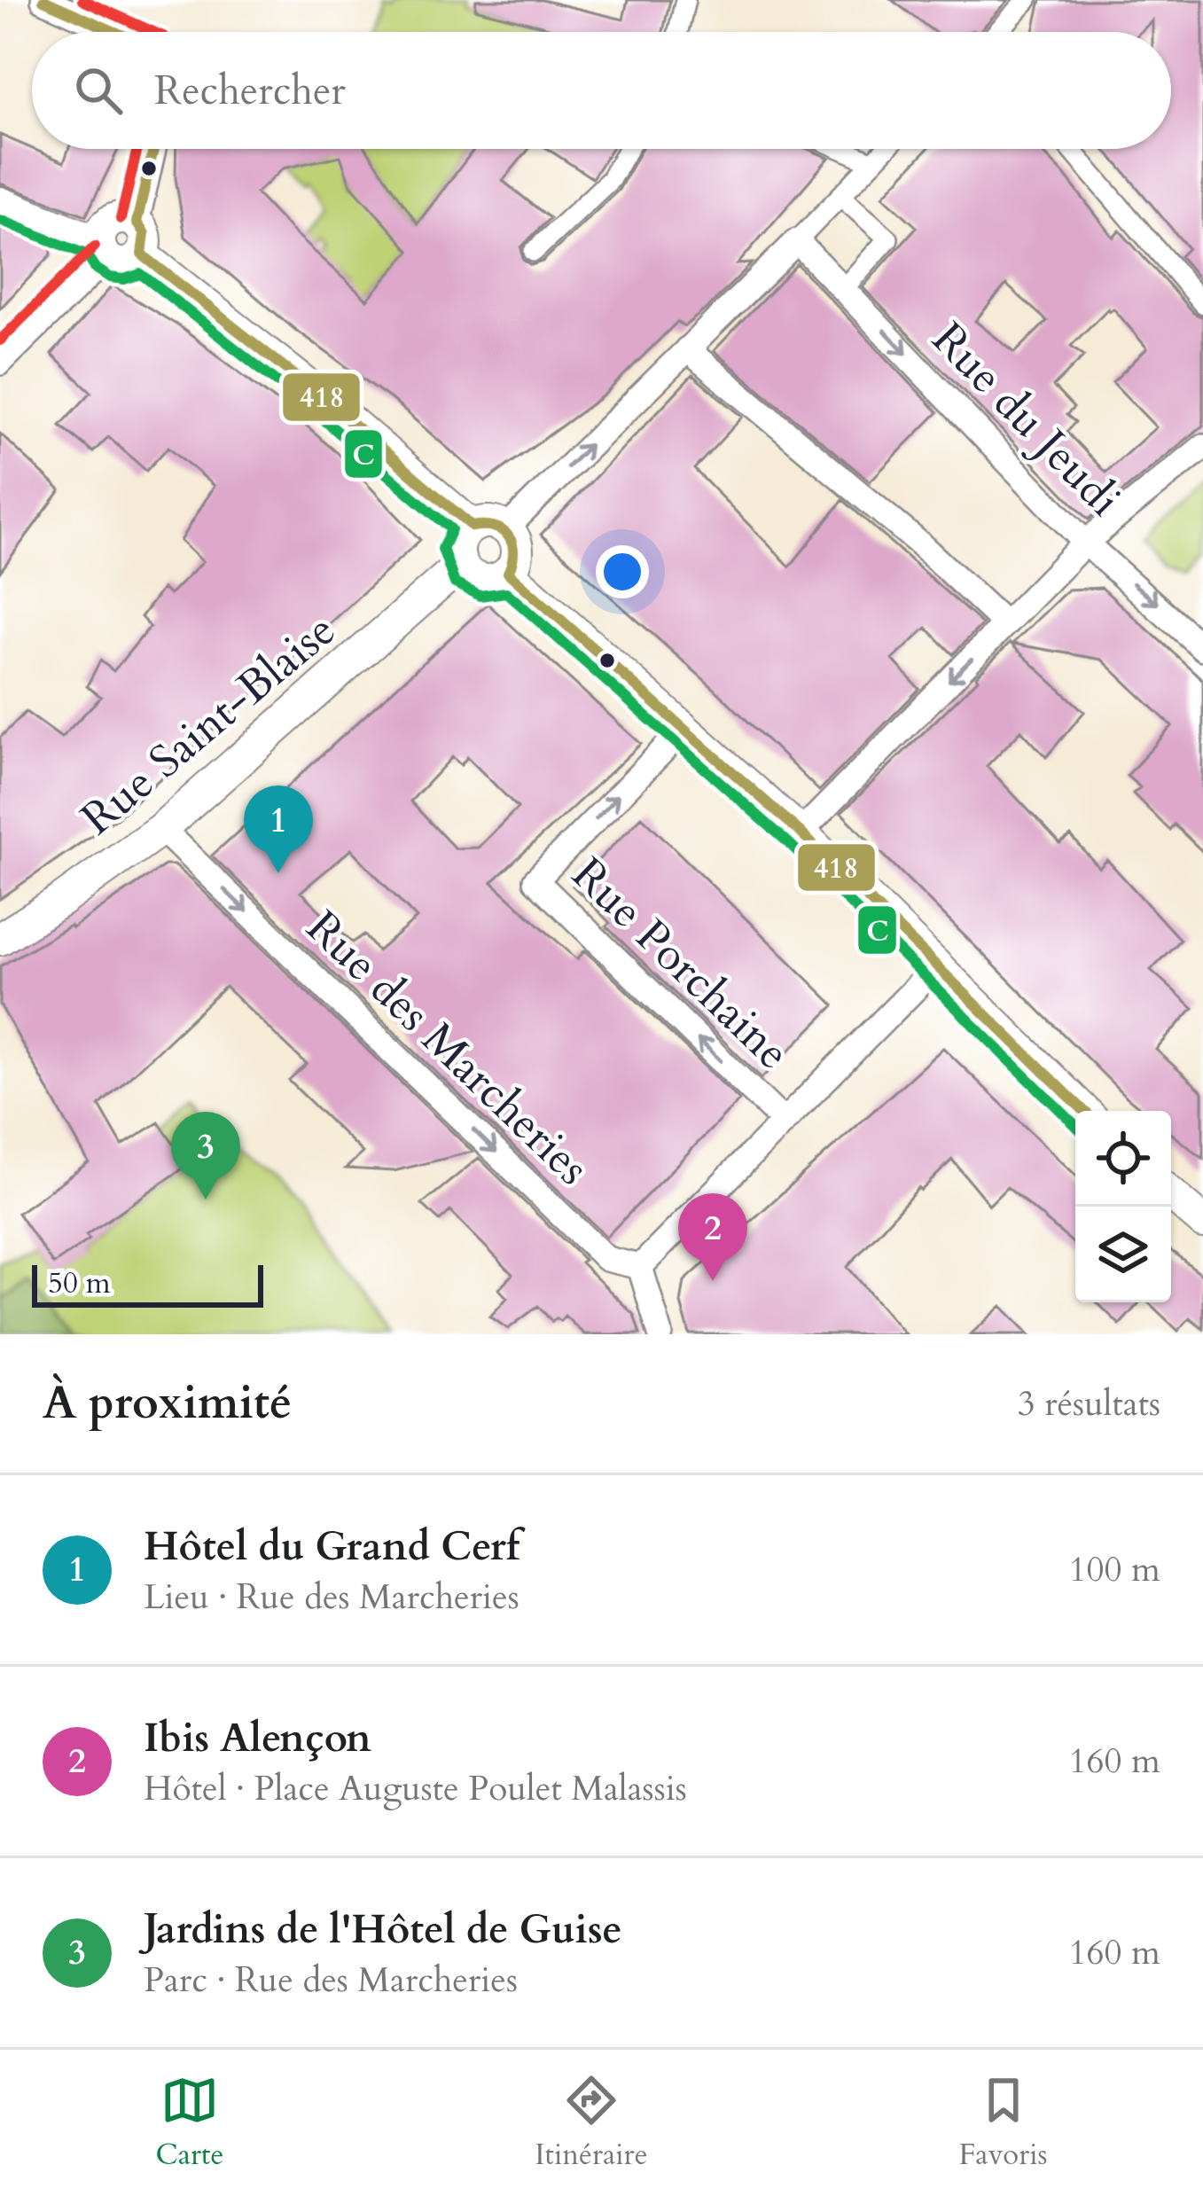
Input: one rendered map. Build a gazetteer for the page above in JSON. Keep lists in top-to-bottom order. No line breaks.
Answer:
{"streets":{"street":["Rue du Jeudi","Rue Saint-Blaise","Rue Porchaine","Rue des Marcheries"]},"crossings":[["Rue Saint-Blaise","Rue des Marcheries"]],"one_way":["Rue des Marcheries"],"lines":["transit line 418","transit line C"],"scale_bar":"50 m","page":{"search":"Rechercher","pins":["1","3","2"],"scale":"50 m","heading":["À proximité","3 résultats"],"list":[{"mark":"1","name":"Hôtel du Grand Cerf","note":"Lieu · Rue des Marcheries","value":"100 m"},{"mark":"2","name":"Ibis Alençon","note":"Hôtel · Place Auguste Poulet Malassis","value":"160 m"},{"mark":"3","name":"Jardins de l'Hôtel de Guise","note":"Parc · Rue des Marcheries","value":"160 m"}],"nav":["Carte","Itinéraire","Favoris"]}}
